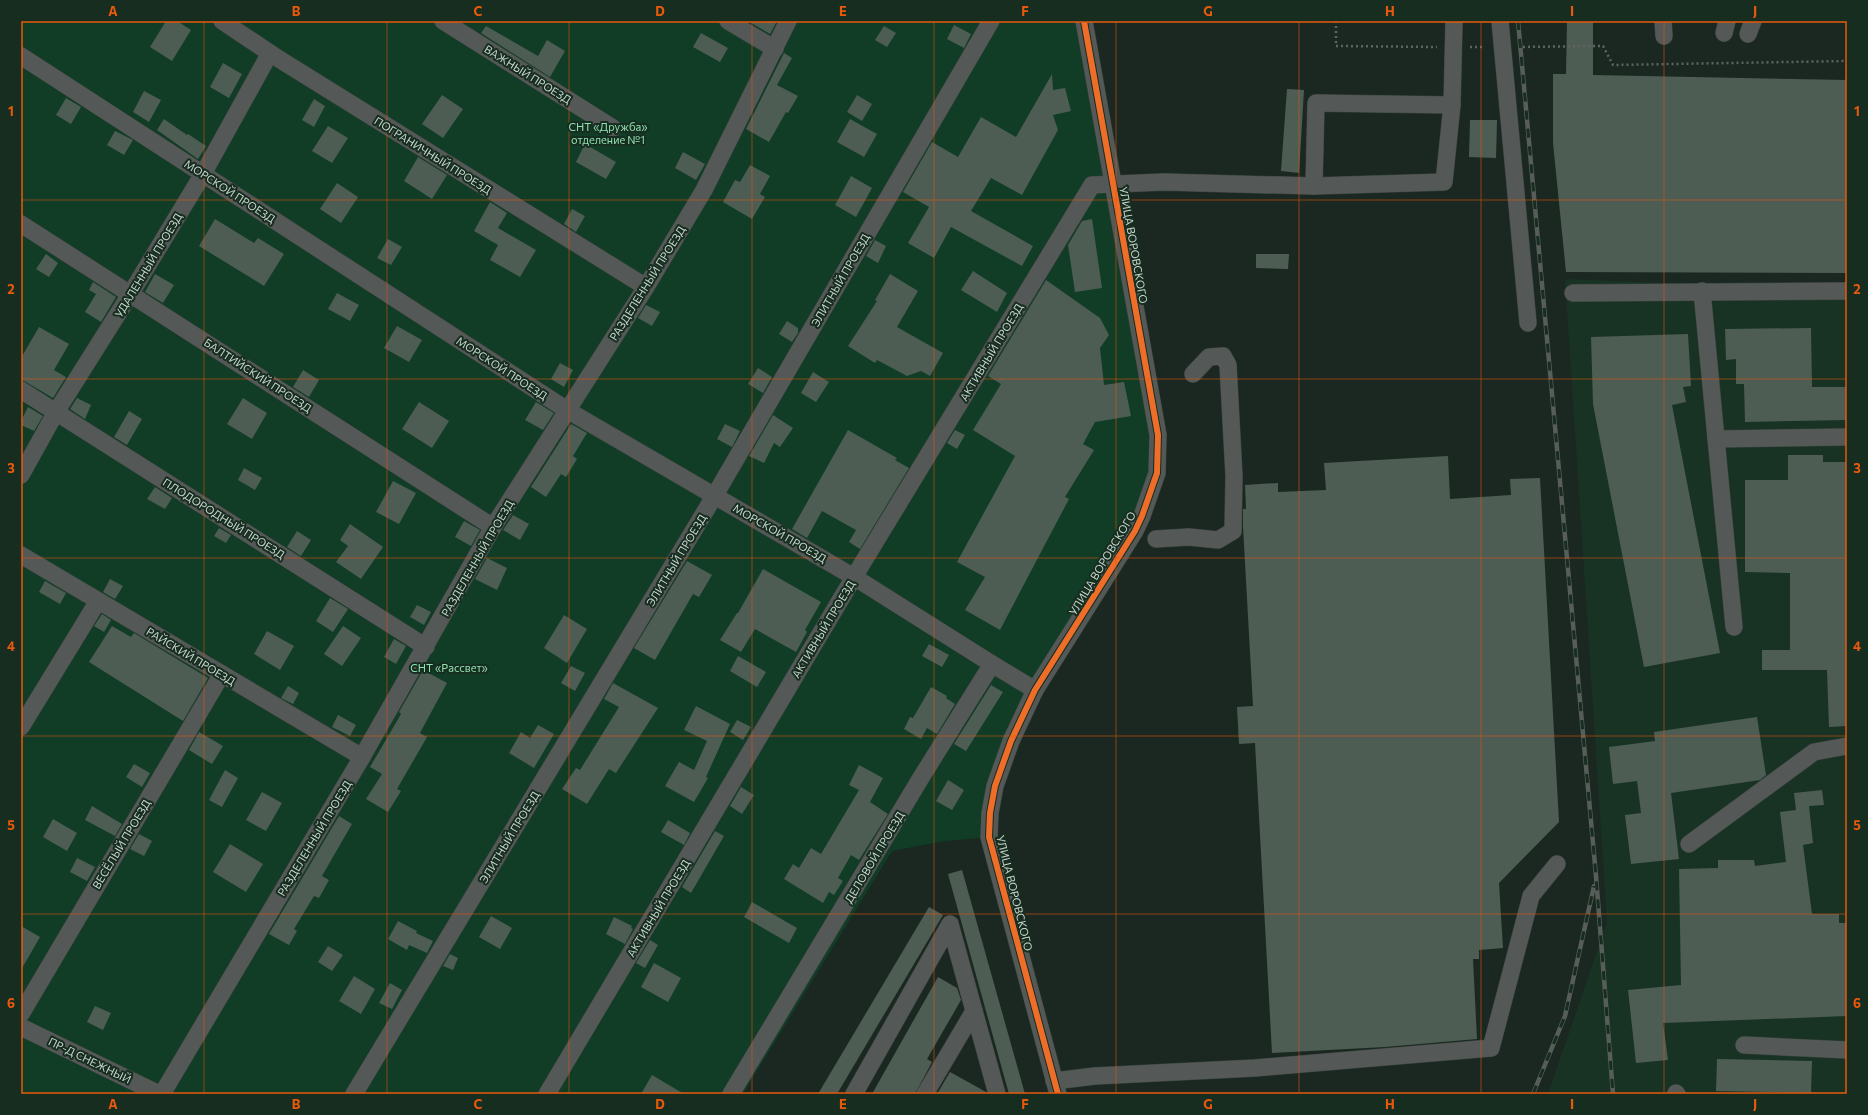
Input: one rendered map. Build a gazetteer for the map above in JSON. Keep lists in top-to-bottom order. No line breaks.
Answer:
{"streets":{"street":["ВАЖНЫЙ ПРОЕЗД","ПОГРАНИЧНЫЙ ПРОЕЗД","МОРСКОЙ ПРОЕЗД","УЛИЦА ВОРОВСКОГО","УДАЛЕННЫЙ ПРОЕЗД","ЭЛИТНЫЙ ПРОЕЗД","РАЗДЕЛЕННЫЙ ПРОЕЗД","АКТИВНЫЙ ПРОЕЗД","БАЛТИЙСКИЙ ПРОЕЗД","ПЛОДОРОДНЫЙ ПРОЕЗД","РАЙСКИЙ ПРОЕЗД","ВЕСЁЛЫЙ ПРОЕЗД","ДЕЛОВОЙ ПРОЕЗД","ПР-Д СНЕЖНЫЙ"]},"crossings":[["ПОГРАНИЧНЫЙ ПРОЕЗД","УДАЛЕННЫЙ ПРОЕЗД"],["ПОГРАНИЧНЫЙ ПРОЕЗД","РАЗДЕЛЕННЫЙ ПРОЕЗД"],["МОРСКОЙ ПРОЕЗД","УДАЛЕННЫЙ ПРОЕЗД"],["МОРСКОЙ ПРОЕЗД","ЭЛИТНЫЙ ПРОЕЗД"],["МОРСКОЙ ПРОЕЗД","РАЗДЕЛЕННЫЙ ПРОЕЗД"],["МОРСКОЙ ПРОЕЗД","АКТИВНЫЙ ПРОЕЗД"],["МОРСКОЙ ПРОЕЗД","ДЕЛОВОЙ ПРОЕЗД"],["УЛИЦА ВОРОВСКОГО","АКТИВНЫЙ ПРОЕЗД"],["УДАЛЕННЫЙ ПРОЕЗД","БАЛТИЙСКИЙ ПРОЕЗД"],["УДАЛЕННЫЙ ПРОЕЗД","ПЛОДОРОДНЫЙ ПРОЕЗД"],["РАЗДЕЛЕННЫЙ ПРОЕЗД","БАЛТИЙСКИЙ ПРОЕЗД"],["РАЗДЕЛЕННЫЙ ПРОЕЗД","ПЛОДОРОДНЫЙ ПРОЕЗД"],["РАЗДЕЛЕННЫЙ ПРОЕЗД","РАЙСКИЙ ПРОЕЗД"],["РАЗДЕЛЕННЫЙ ПРОЕЗД","ПР-Д СНЕЖНЫЙ"],["РАЙСКИЙ ПРОЕЗД","ВЕСЁЛЫЙ ПРОЕЗД"]],"parks":["СНТ «Дружба» отделение №1","СНТ «Рассвет»"],"grid":{"columns":["A","B","C","D","E","F","G","H","I","J"],"rows":["1","2","3","4","5","6"]}}
